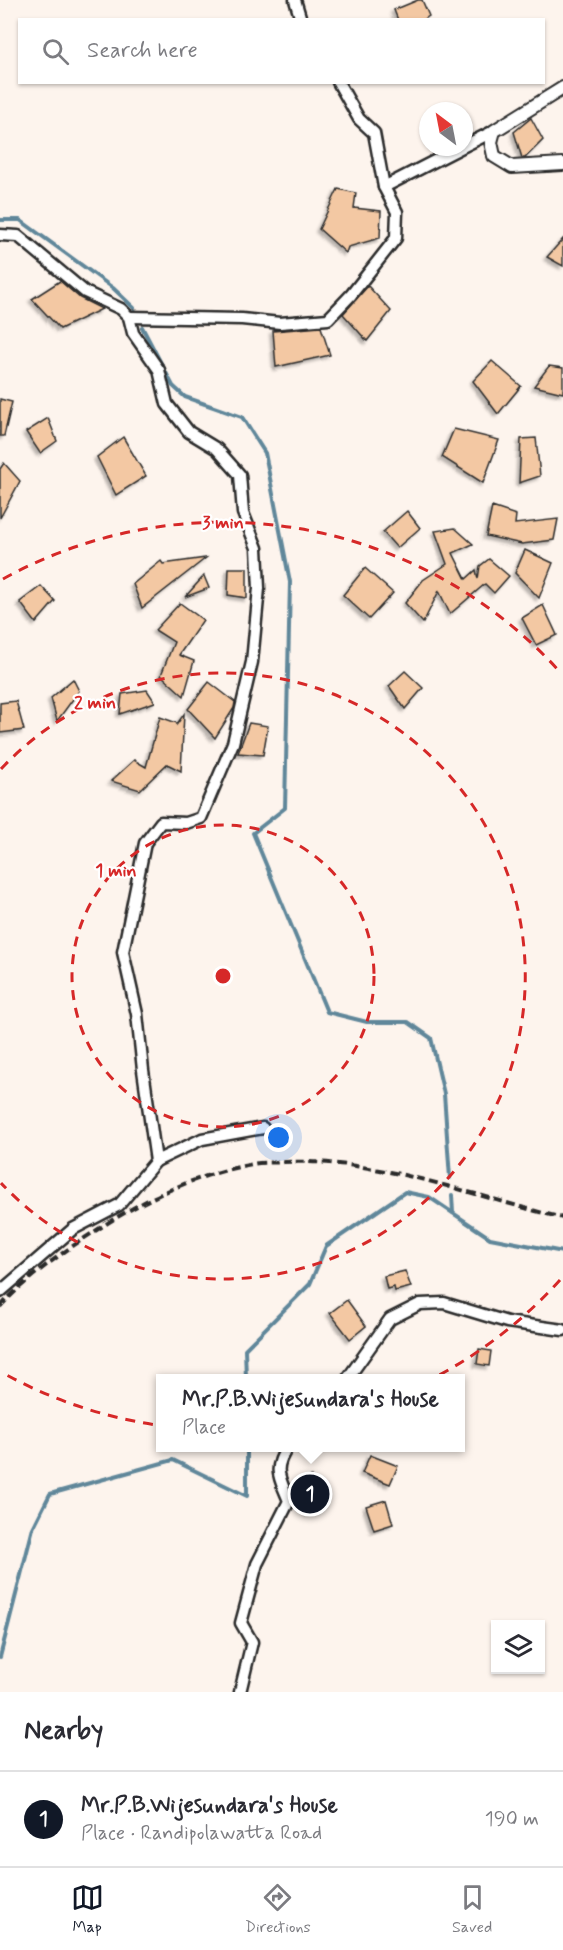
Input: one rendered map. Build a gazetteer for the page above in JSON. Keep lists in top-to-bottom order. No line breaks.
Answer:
{"north":"top left","page":{"search":"Search here","popup":["Mr.P.B.Wijesundara's House","Place"],"pins":"1","heading":"Nearby","list":[{"mark":"1","name":"Mr.P.B.Wijesundara's House","note":"Place · Randipolawatta Road","value":"190 m"}],"nav":["Map","Directions","Saved"]},"rings":["3 min","2 min","1 min"]}
